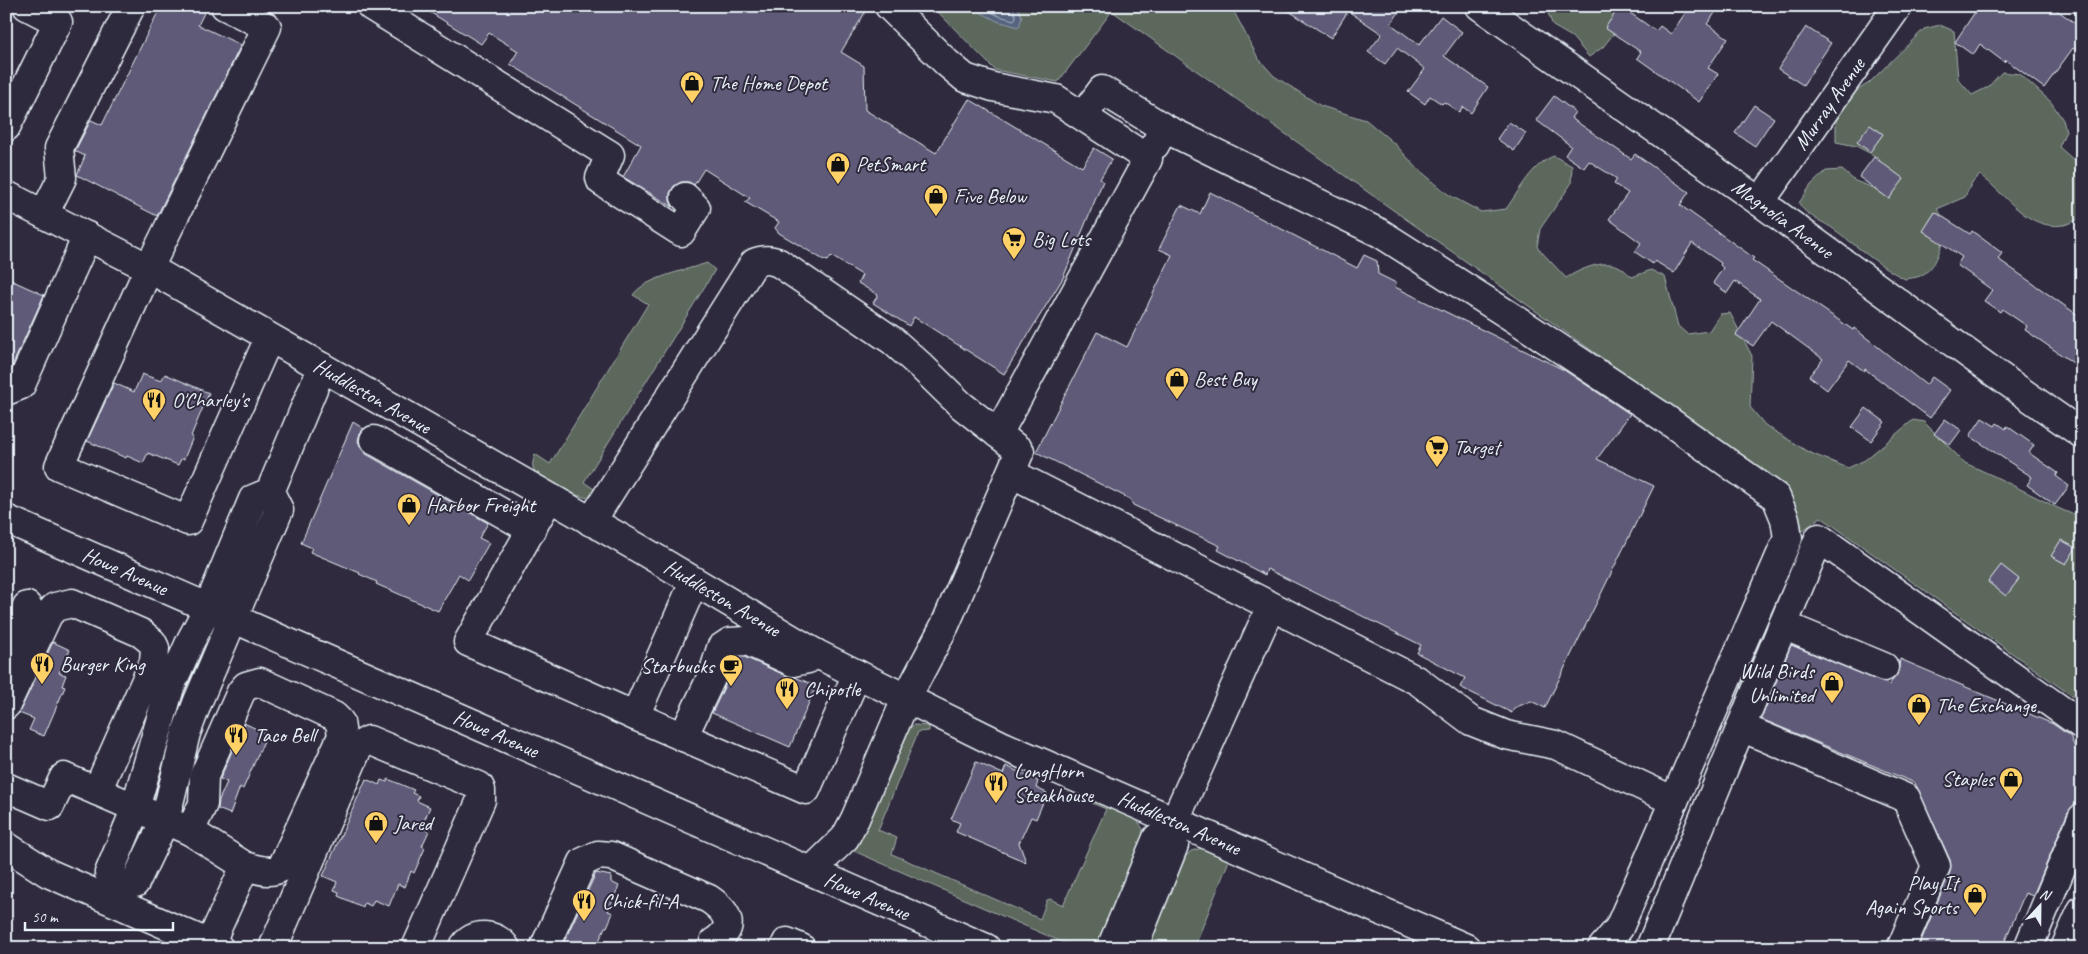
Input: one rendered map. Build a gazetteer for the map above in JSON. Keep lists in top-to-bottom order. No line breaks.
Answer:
{"streets":{"street":["Murray Avenue","Magnolia Avenue","Huddleston Avenue","Howe Avenue"]},"crossings":[["Murray Avenue","Magnolia Avenue"]],"places":{"shop":["The Home Depot","PetSmart","Five Below","Best Buy","Harbor Freight","Wild Birds Unlimited","The Exchange","Staples","Jared","Play It Again Sports"],"supermarket":["Big Lots","Target"],"restaurant":["O'Charley's","Burger King","Chipotle","Taco Bell","LongHorn Steakhouse","Chick-fil-A"],"cafe":["Starbucks"]},"scale_bar":"50 m","north":"top"}
